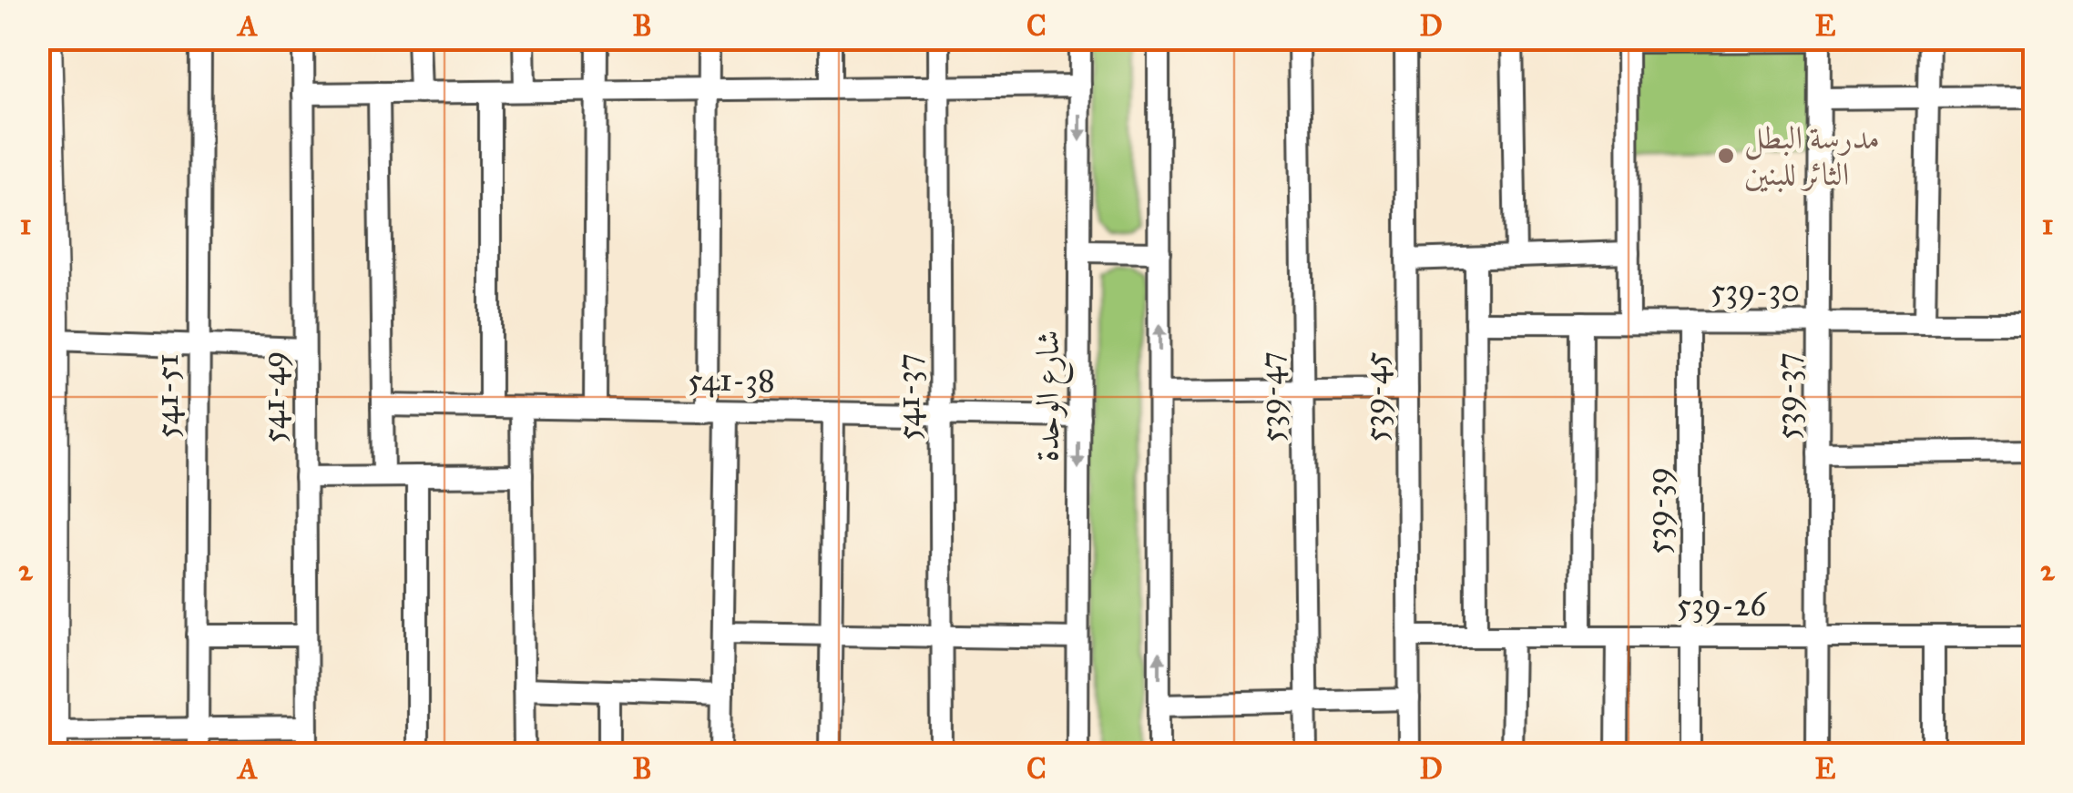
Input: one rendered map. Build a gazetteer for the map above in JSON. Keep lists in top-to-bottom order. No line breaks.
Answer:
{"streets":{"street":["539-30","541-38","541-51","شارع الوحدة","539-37","541-49","541-37","539-47","539-45","539-39","539-26"]},"crossings":[["539-30","539-37"],["539-30","539-39"],["541-38","شارع الوحدة"],["541-38","541-37"],["539-37","539-26"],["539-45","539-26"],["539-39","539-26"]],"places":["مدرسة البطل الثائر للبنين"],"grid":{"columns":["A","B","C","D","E"],"rows":["1","2"]}}
